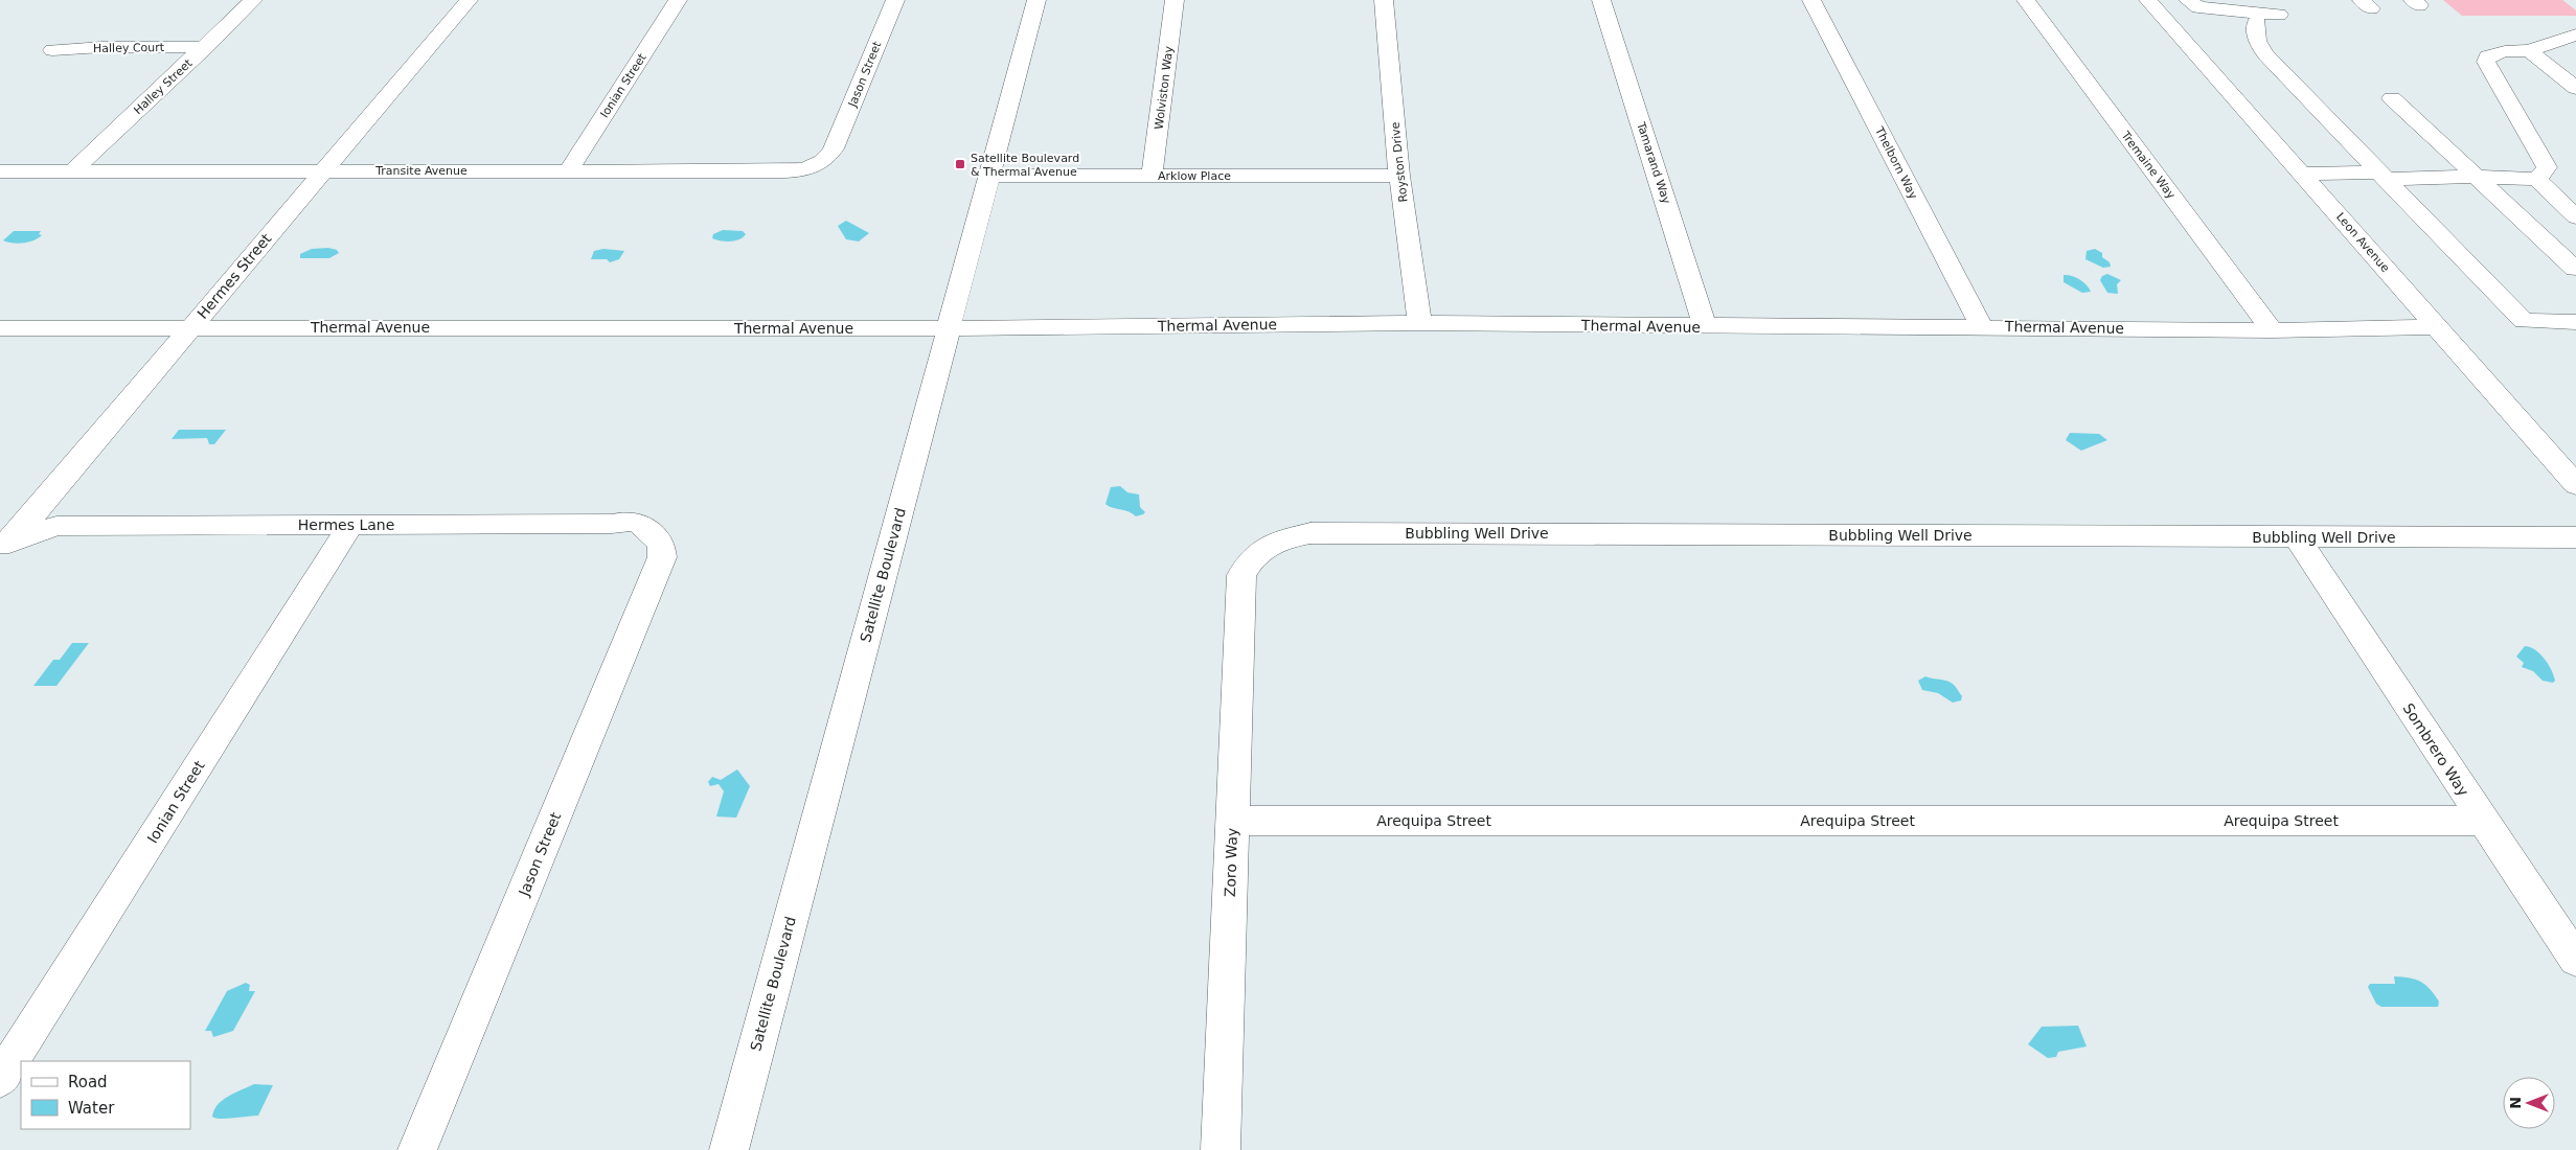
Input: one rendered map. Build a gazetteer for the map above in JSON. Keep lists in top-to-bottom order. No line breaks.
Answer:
{"streets":{"street":["Halley Court","Jason Street","Ionian Street","Halley Street","Wolviston Way","Royston Drive","Tamarand Way","Thelborn Way","Tremaine Way","Transite Avenue","Arklow Place","Leon Avenue","Hermes Street","Thermal Avenue","Hermes Lane","Bubbling Well Drive","Satellite Boulevard","Sombrero Way","Arequipa Street","Zoro Way"]},"crossings":[["Halley Court","Halley Street"],["Jason Street","Transite Avenue"],["Jason Street","Hermes Lane"],["Ionian Street","Transite Avenue"],["Ionian Street","Hermes Lane"],["Halley Street","Transite Avenue"],["Wolviston Way","Arklow Place"],["Royston Drive","Arklow Place"],["Royston Drive","Thermal Avenue"],["Tamarand Way","Thermal Avenue"],["Thelborn Way","Thermal Avenue"],["Tremaine Way","Thermal Avenue"],["Transite Avenue","Hermes Street"],["Arklow Place","Satellite Boulevard"],["Leon Avenue","Thermal Avenue"],["Hermes Street","Thermal Avenue"],["Hermes Street","Hermes Lane"],["Thermal Avenue","Satellite Boulevard"],["Bubbling Well Drive","Sombrero Way"],["Bubbling Well Drive","Zoro Way"],["Sombrero Way","Arequipa Street"],["Arequipa Street","Zoro Way"]],"places":{"transit":["Satellite Boulevard & Thermal Avenue"]},"legend":["Road","Water"],"north":"left"}
